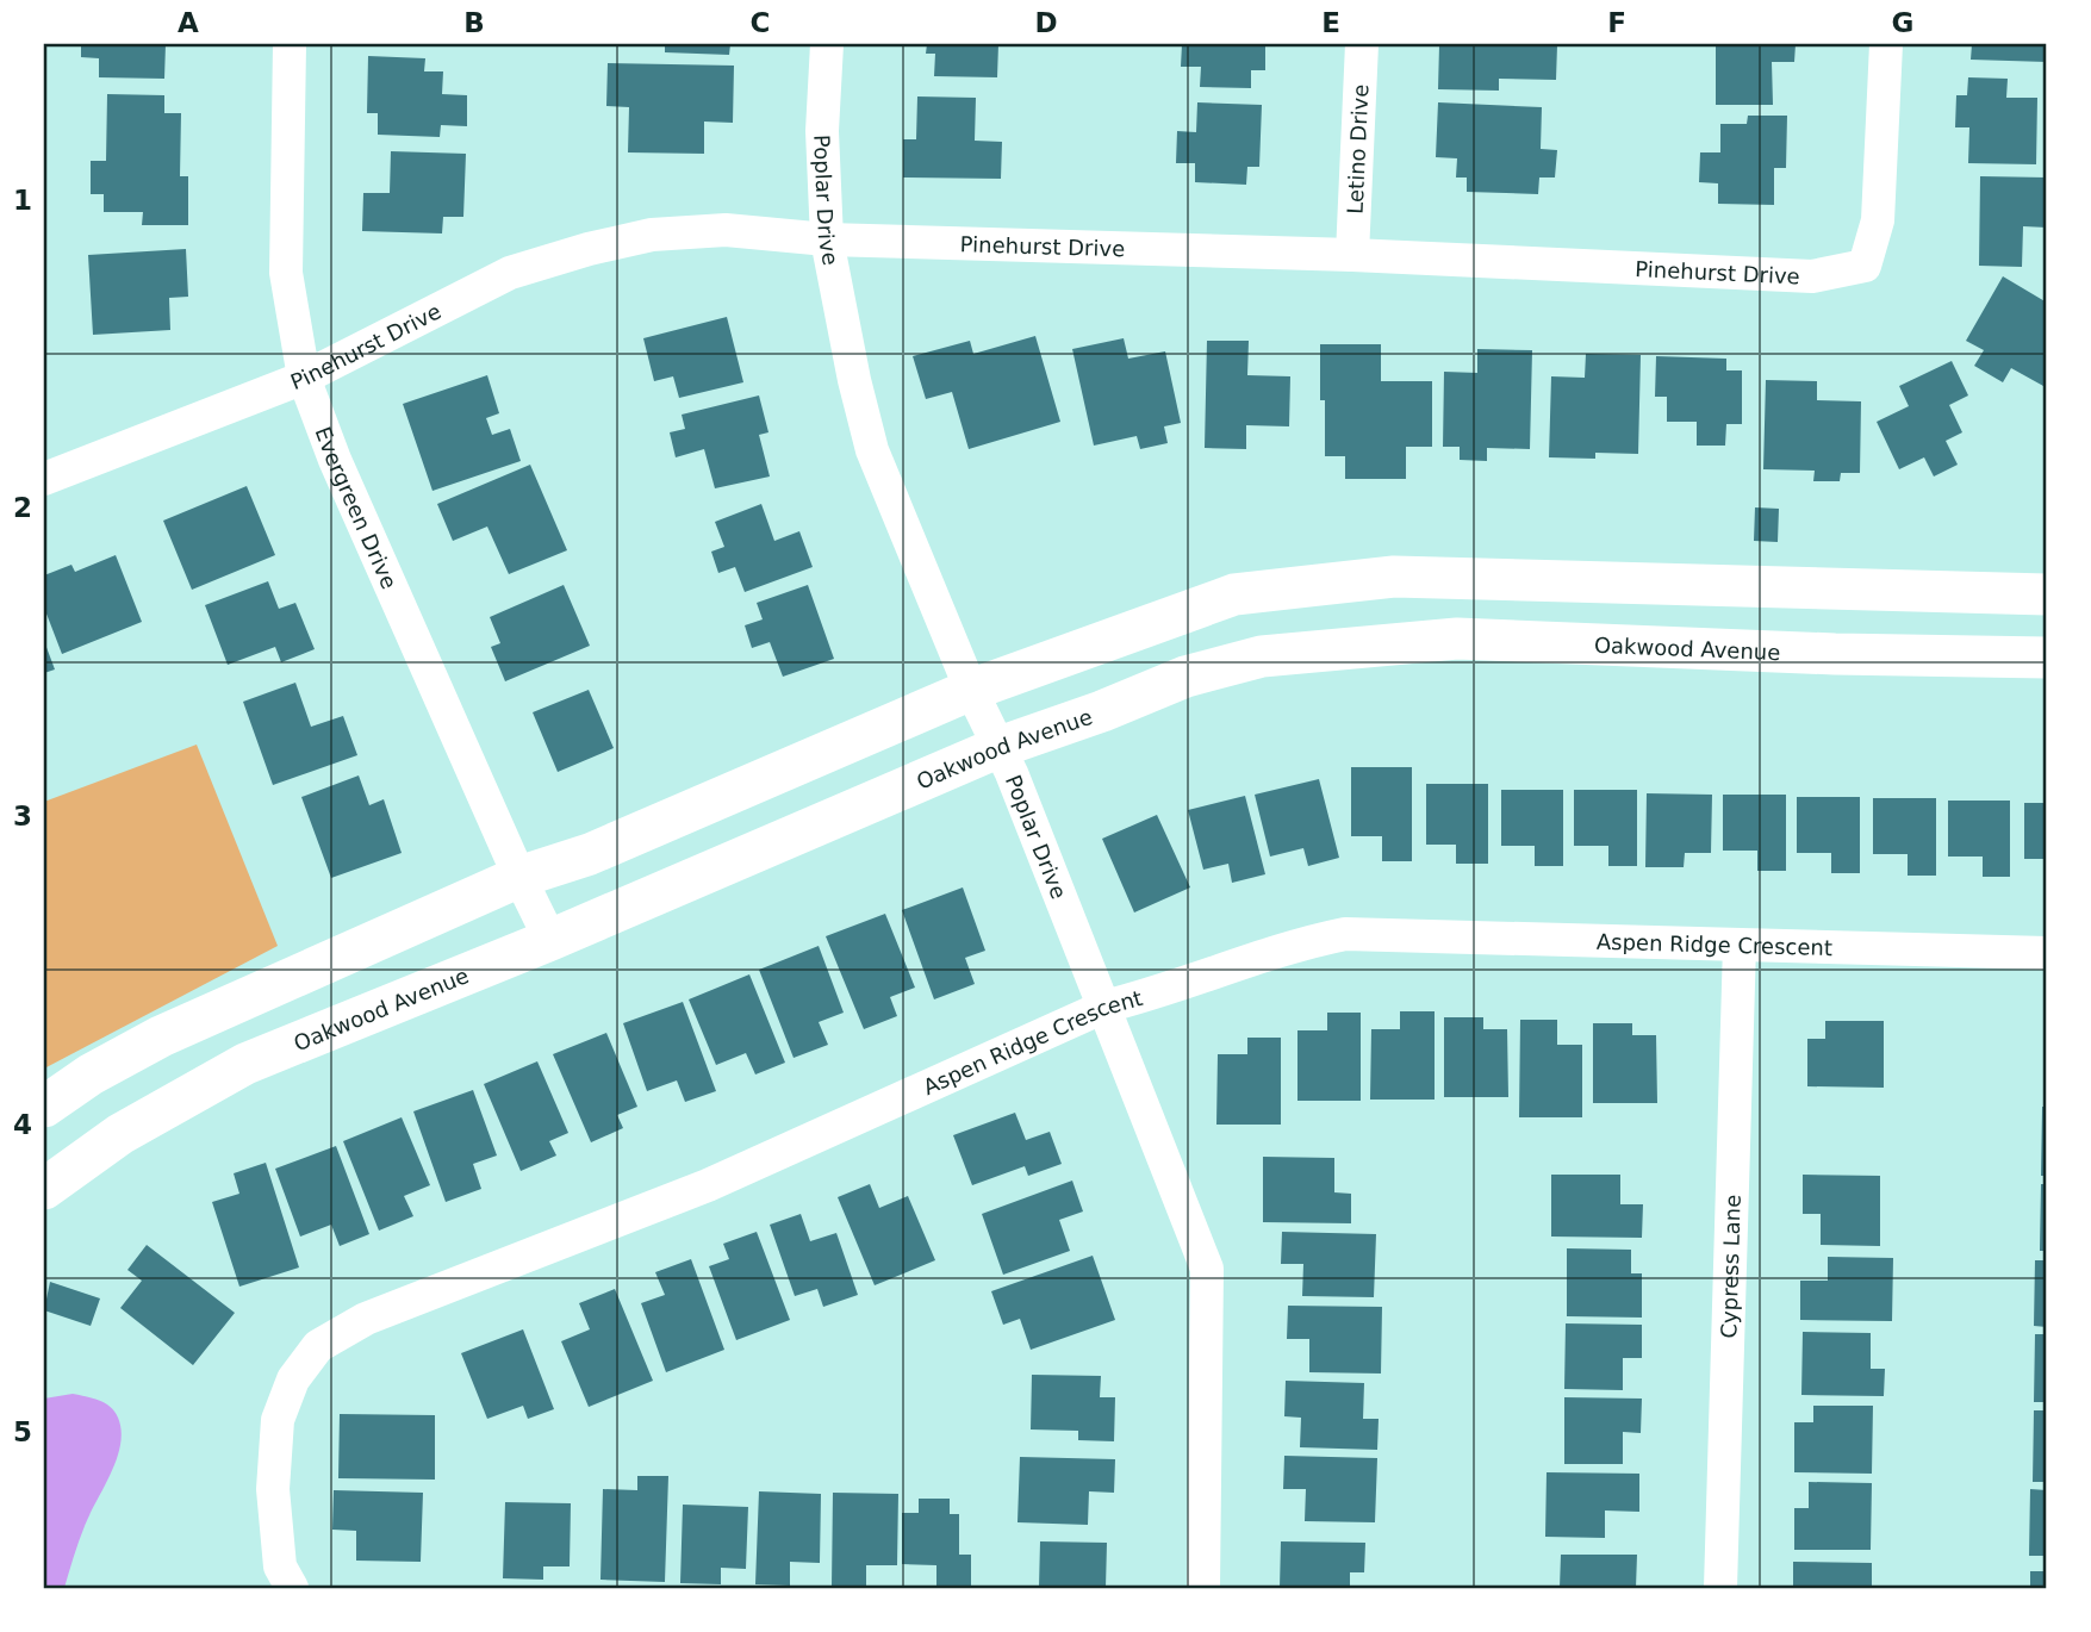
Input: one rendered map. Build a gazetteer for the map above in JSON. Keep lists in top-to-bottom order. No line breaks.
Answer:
{"streets":{"street":["Letino Drive","Poplar Drive","Pinehurst Drive","Evergreen Drive","Oakwood Avenue","Aspen Ridge Crescent","Cypress Lane"]},"crossings":[["Letino Drive","Pinehurst Drive"],["Poplar Drive","Pinehurst Drive"],["Poplar Drive","Oakwood Avenue"],["Poplar Drive","Aspen Ridge Crescent"],["Pinehurst Drive","Evergreen Drive"],["Evergreen Drive","Oakwood Avenue"],["Aspen Ridge Crescent","Cypress Lane"]],"grid":{"columns":["A","B","C","D","E","F","G"],"rows":["1","2","3","4","5"]}}
